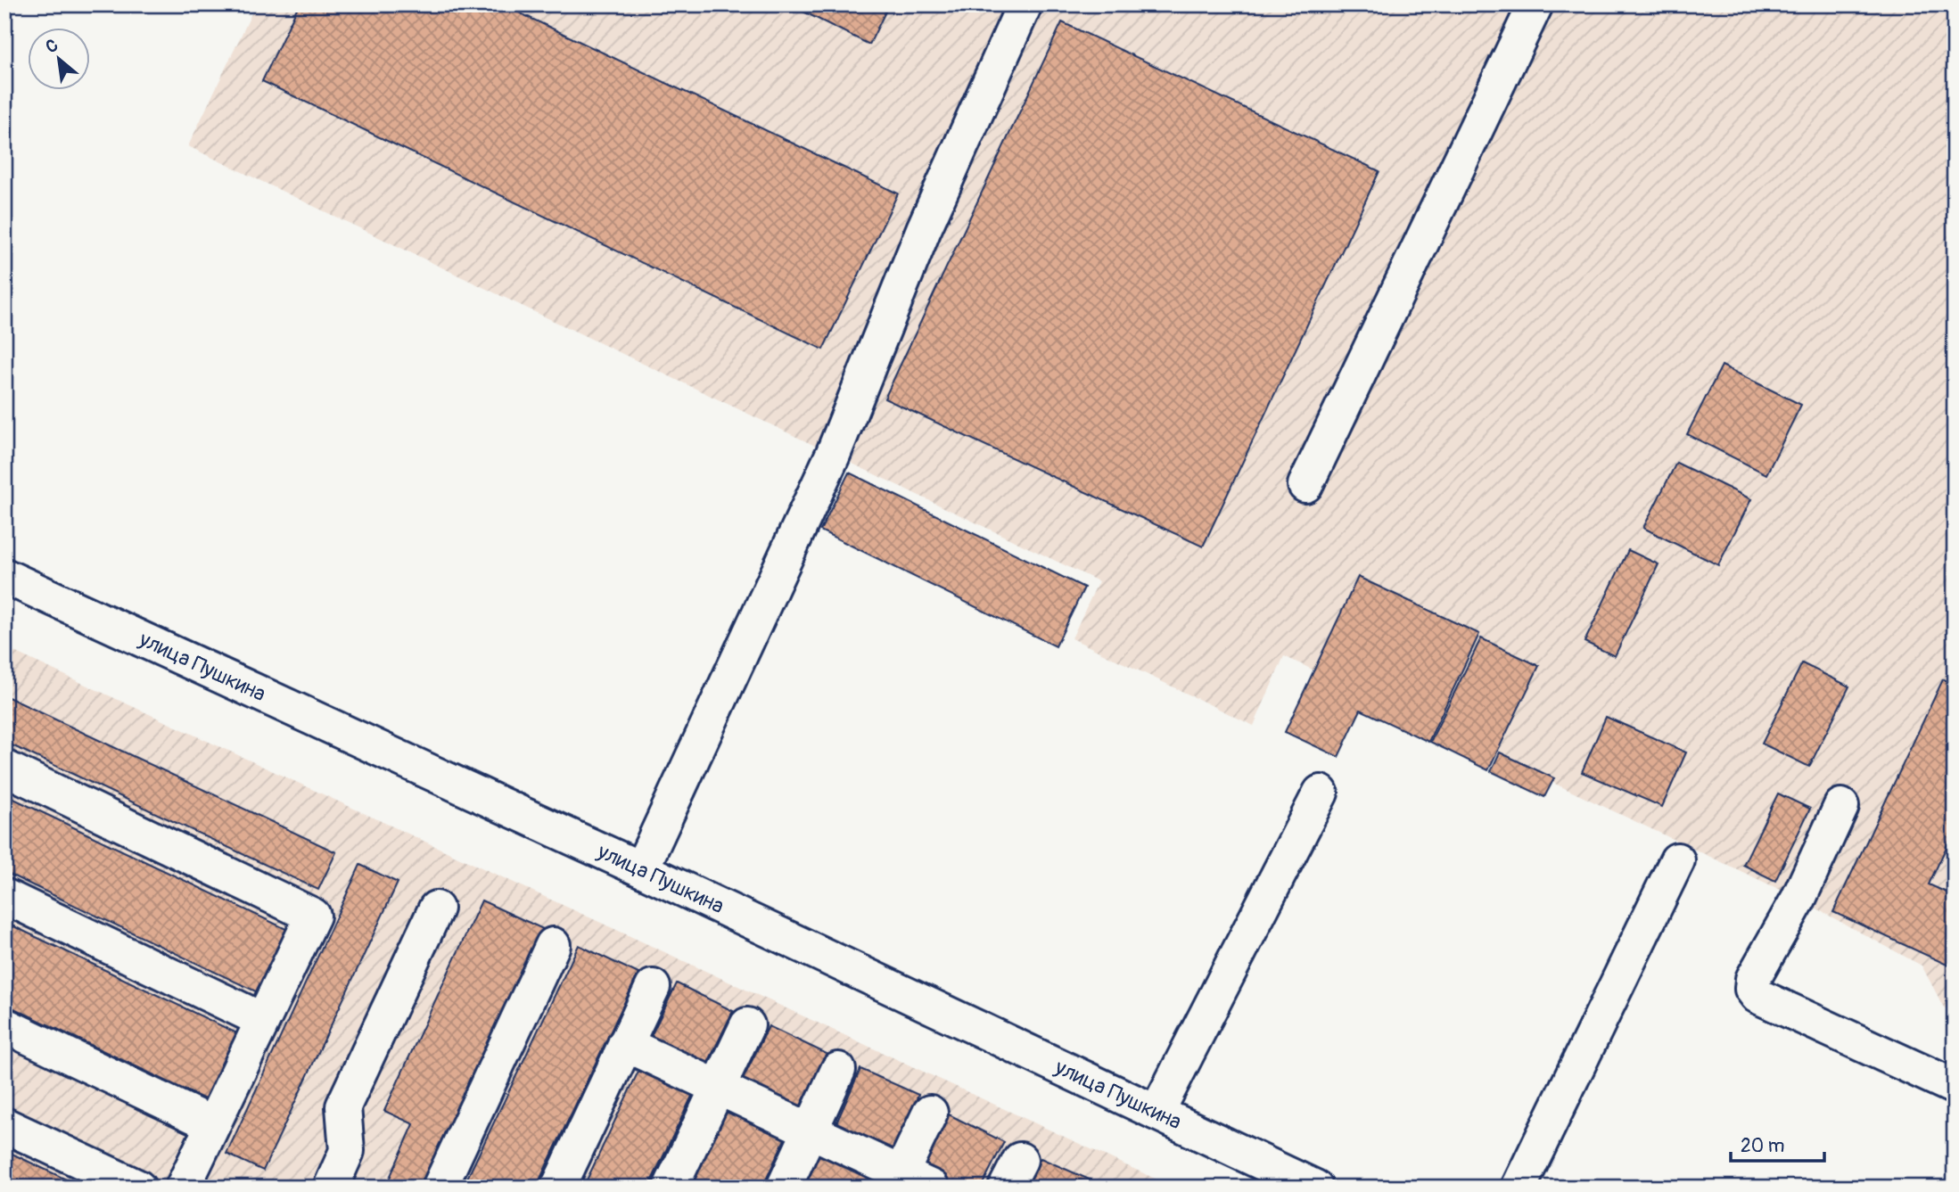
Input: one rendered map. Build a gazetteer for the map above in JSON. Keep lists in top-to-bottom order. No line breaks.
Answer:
{"streets":{"main road":["улица Пушкина"]},"scale_bar":"20 m","north":"top left"}
